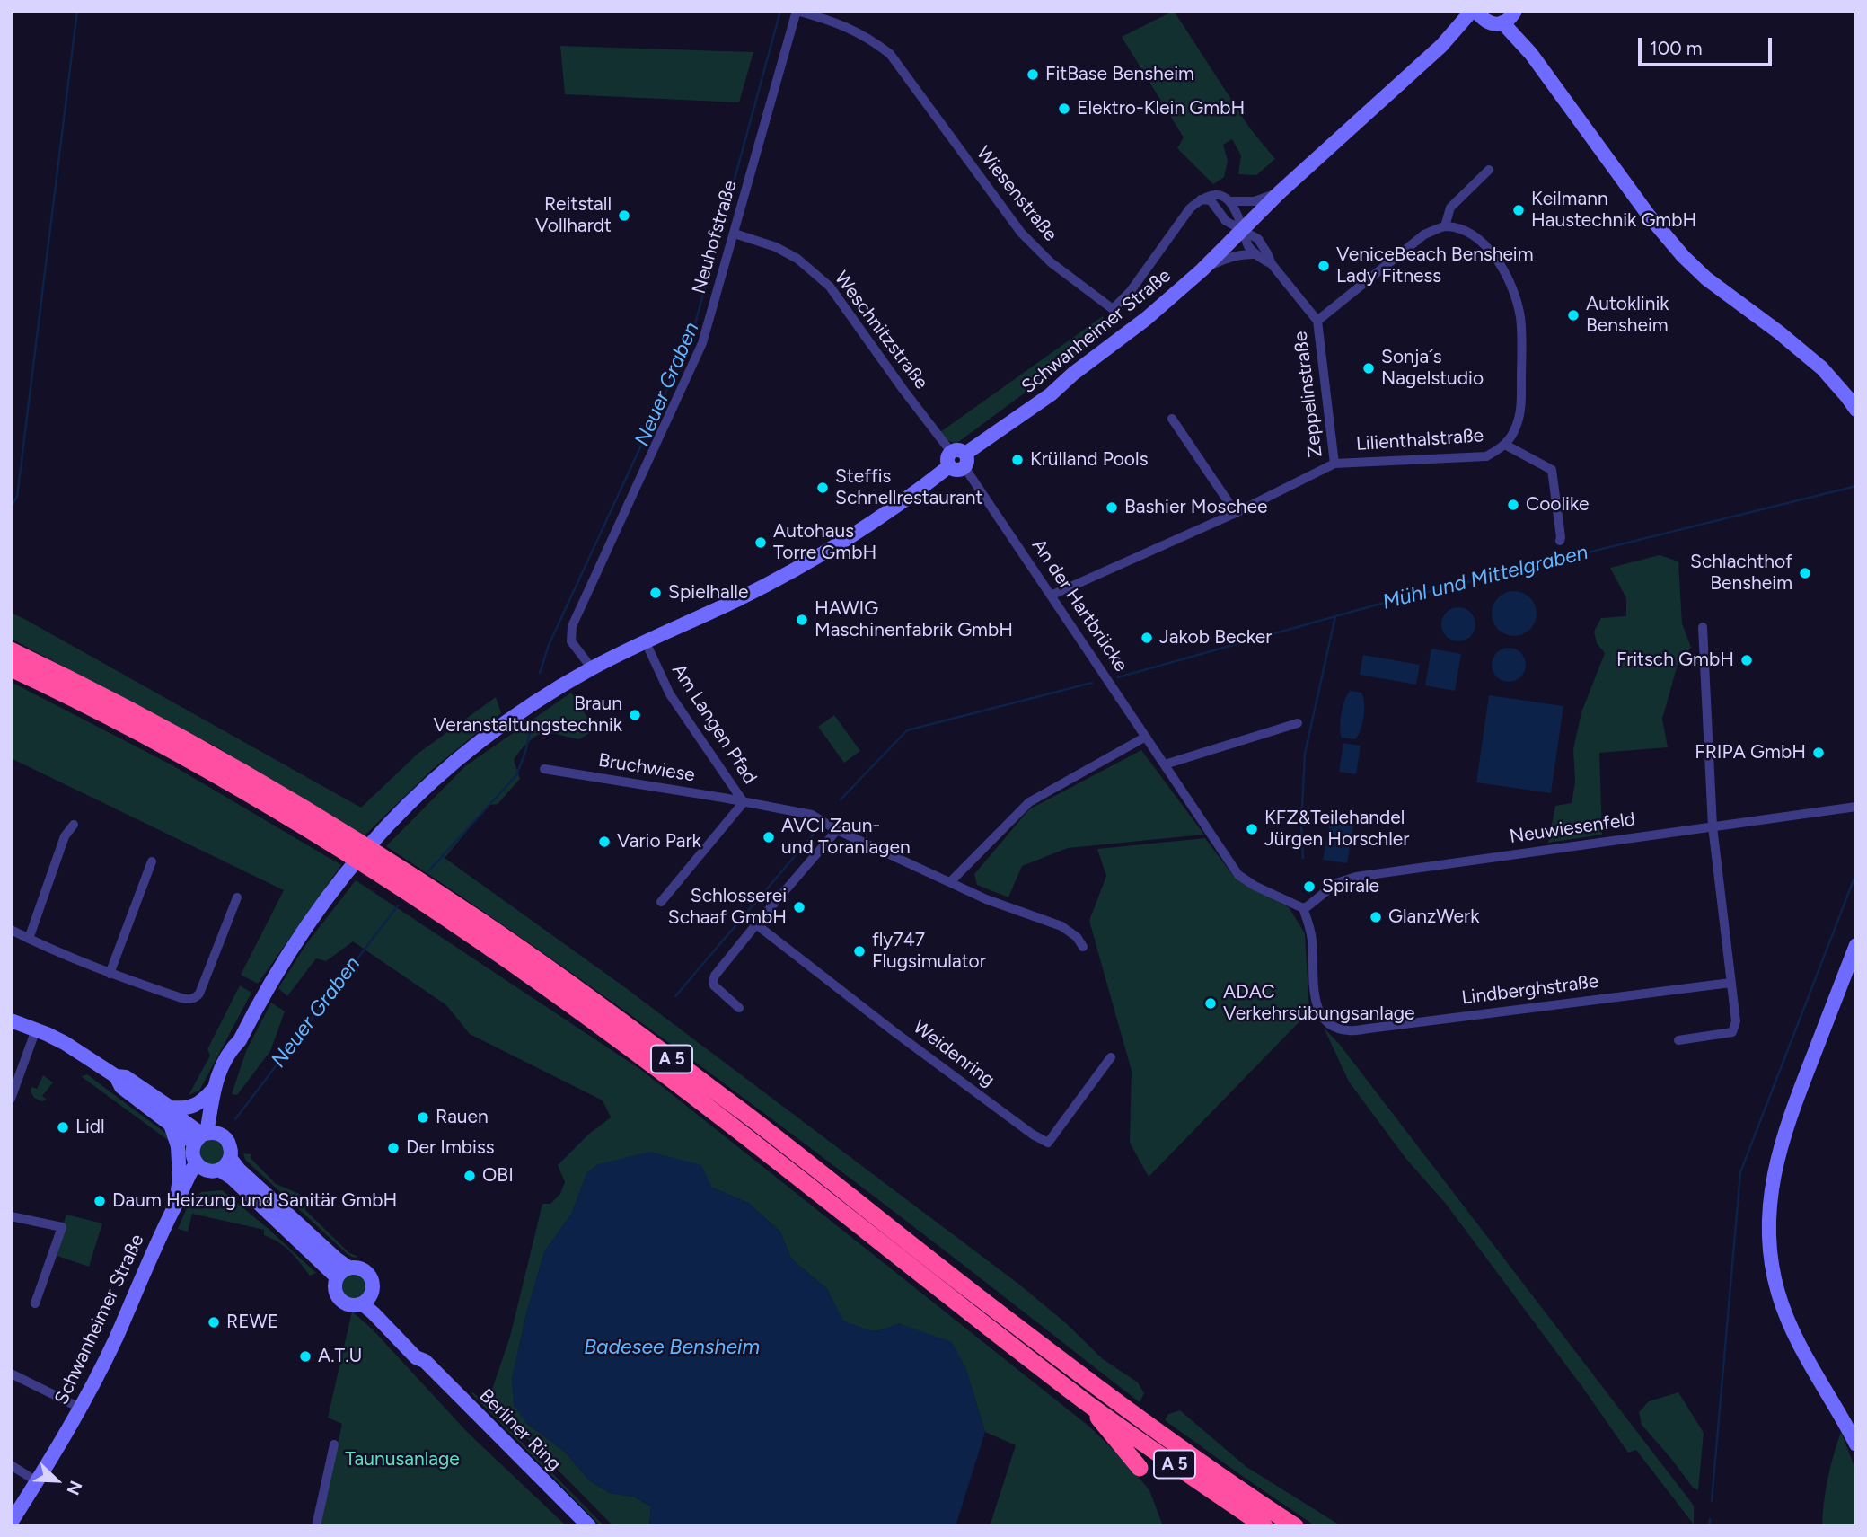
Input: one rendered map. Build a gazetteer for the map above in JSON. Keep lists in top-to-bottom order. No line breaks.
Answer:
{"streets":{"highway":["A 5"],"main road":["Schwanheimer Straße","Berliner Ring"],"street":["Wiesenstraße","Neuhofstraße","Weschnitzstraße","Zeppelinstraße","Lilienthalstraße","An der Hartbrücke","Am Langen Pfad","Bruchwiese","Neuwiesenfeld","Lindberghstraße","Weidenring"]},"crossings":[["Wiesenstraße","Neuhofstraße"],["Neuhofstraße","Weschnitzstraße"],["Neuhofstraße","Schwanheimer Straße"],["Weschnitzstraße","Schwanheimer Straße"],["Weschnitzstraße","An der Hartbrücke"],["Schwanheimer Straße","Zeppelinstraße"],["Schwanheimer Straße","An der Hartbrücke"],["Schwanheimer Straße","Am Langen Pfad"],["Schwanheimer Straße","Berliner Ring"],["Zeppelinstraße","Lilienthalstraße"],["Zeppelinstraße","An der Hartbrücke"],["An der Hartbrücke","Neuwiesenfeld"],["An der Hartbrücke","Lindberghstraße"],["Am Langen Pfad","Bruchwiese"],["Neuwiesenfeld","Lindberghstraße"]],"water":["Neuer Graben","Mühl und Mittelgraben","Badesee Bensheim"],"parks":["Taunusanlage"],"places":["FitBase Bensheim","Elektro-Klein GmbH","Keilmann Haustechnik GmbH","Reitstall Vollhardt","VeniceBeach Bensheim Lady Fitness","Autoklinik Bensheim","Sonja´s Nagelstudio","Krülland Pools","Steffis Schnellrestaurant","Coolike","Bashier Moschee","Autohaus Torre GmbH","Schlachthof Bensheim","Spielhalle","HAWIG Maschinenfabrik GmbH","Jakob Becker","Fritsch GmbH","Braun Veranstaltungstechnik","FRIPA GmbH","KFZ&Teilehandel Jürgen Horschler","AVCI Zaun- und Toranlagen","Vario Park","Spirale","Schlosserei Schaaf GmbH","GlanzWerk","fly747 Flugsimulator","ADAC Verkehrsübungsanlage","Rauen","Lidl","Der Imbiss","OBI","Daum Heizung und Sanitär GmbH","REWE","A.T.U"],"scale_bar":"100 m","north":"bottom right"}
